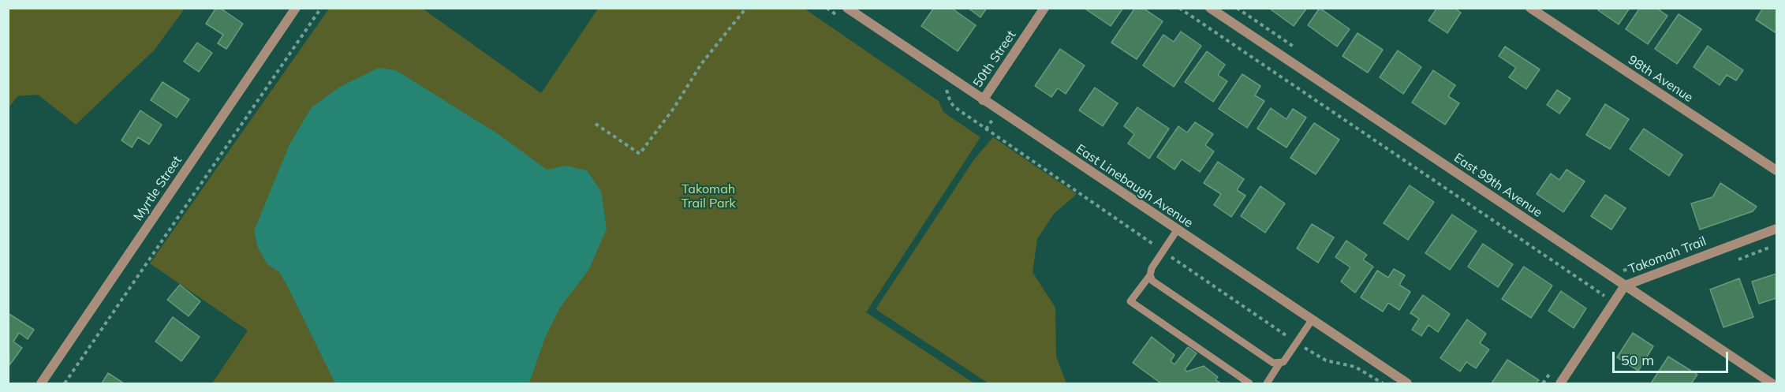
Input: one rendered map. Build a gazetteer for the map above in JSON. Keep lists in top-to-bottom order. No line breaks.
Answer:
{"streets":{"street":["50th Street","98th Avenue","East 99th Avenue","East Linebaugh Avenue","Myrtle Street","Takomah Trail"]},"crossings":[["50th Street","East Linebaugh Avenue"],["East 99th Avenue","Takomah Trail"]],"parks":["Takomah Trail Park"],"scale_bar":"50 m"}
